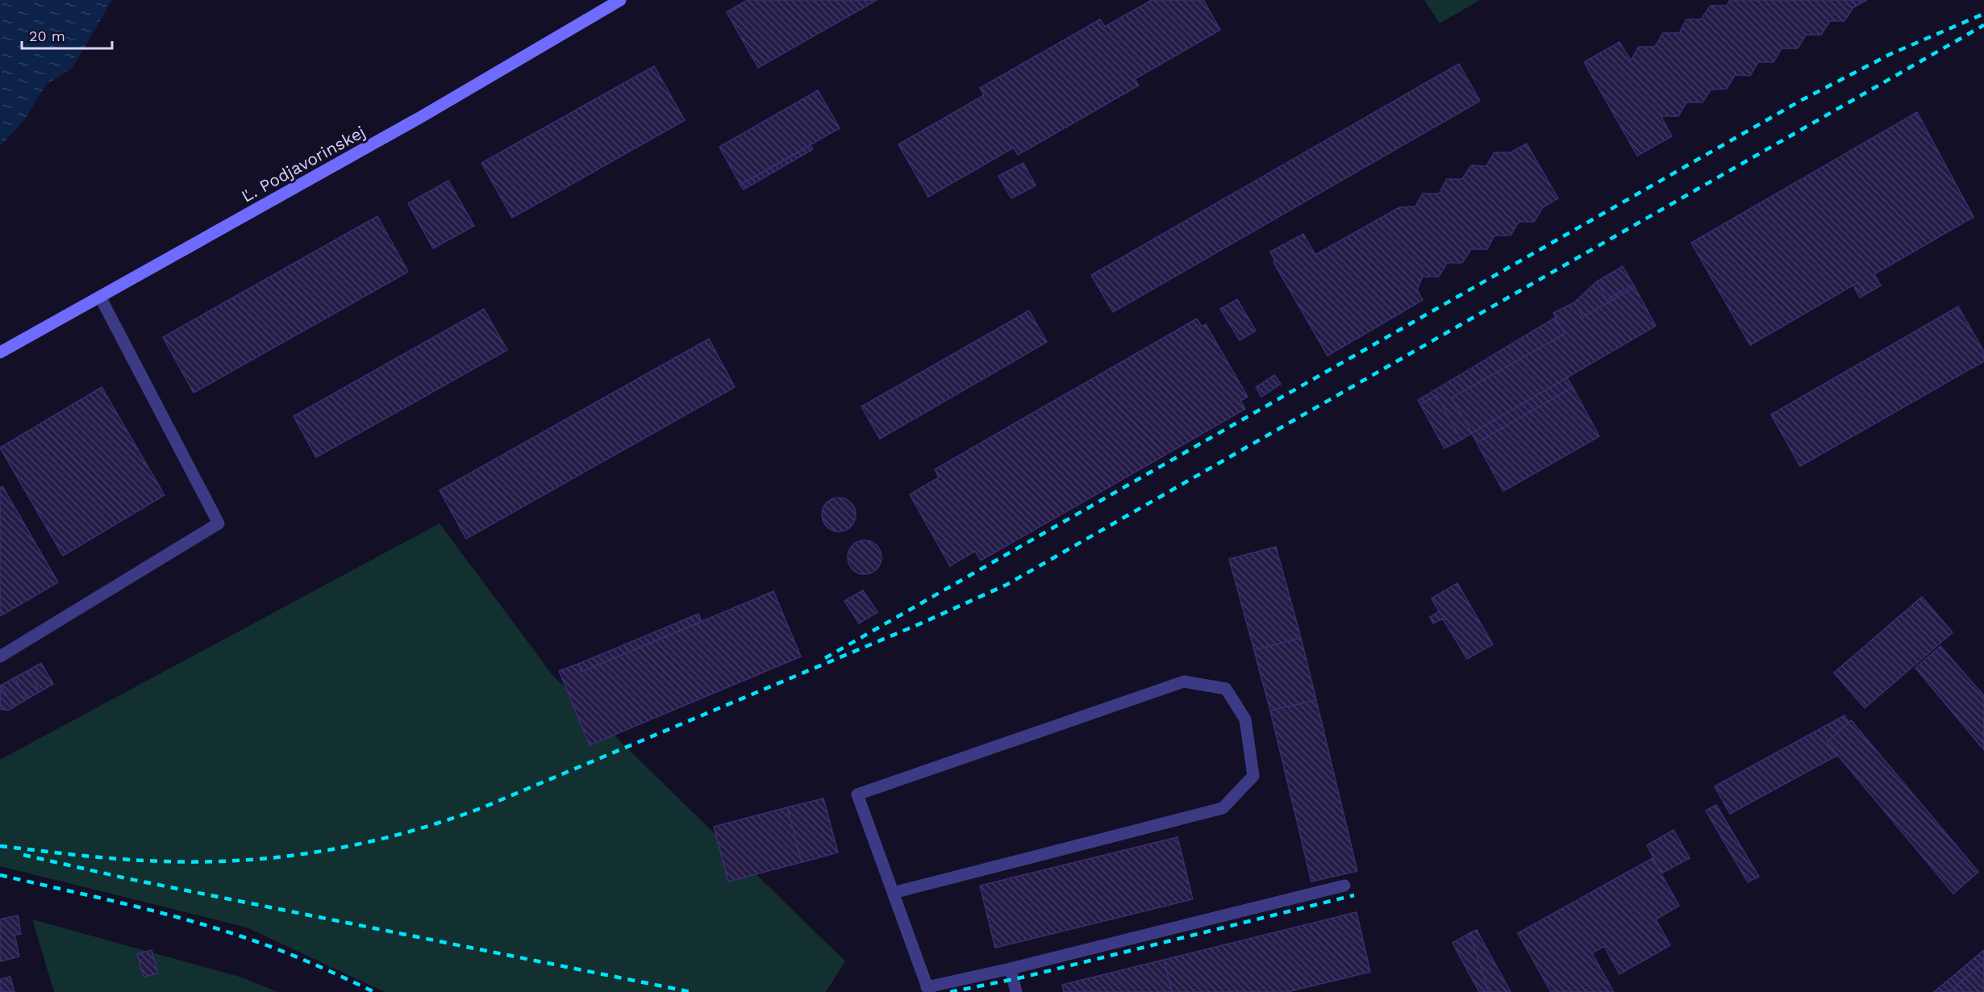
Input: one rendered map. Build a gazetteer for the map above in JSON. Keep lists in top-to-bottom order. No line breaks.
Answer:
{"streets":{"street":["Ľ. Podjavorinskej"]},"scale_bar":"20 m"}
